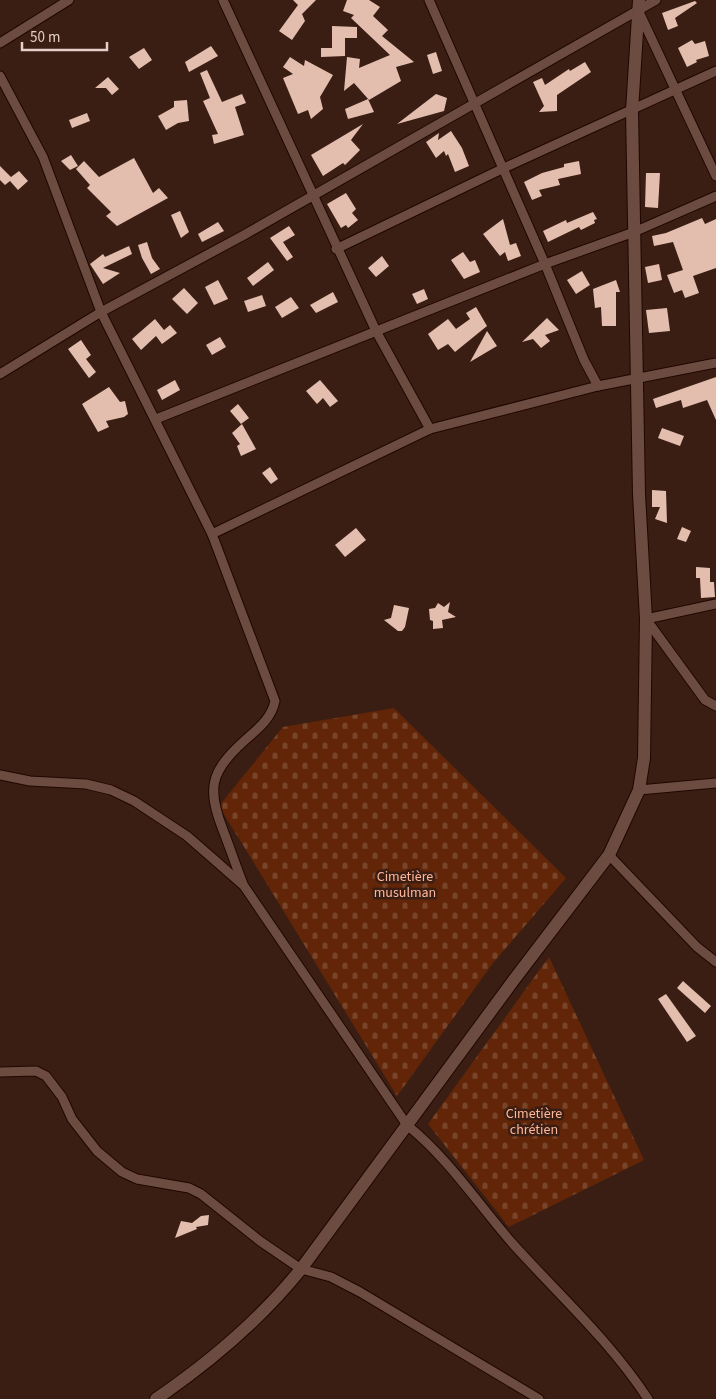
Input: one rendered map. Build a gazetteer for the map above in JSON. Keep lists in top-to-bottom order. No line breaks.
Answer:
{"parks":["Cimetière musulman","Cimetière chrétien"],"scale_bar":"50 m"}
